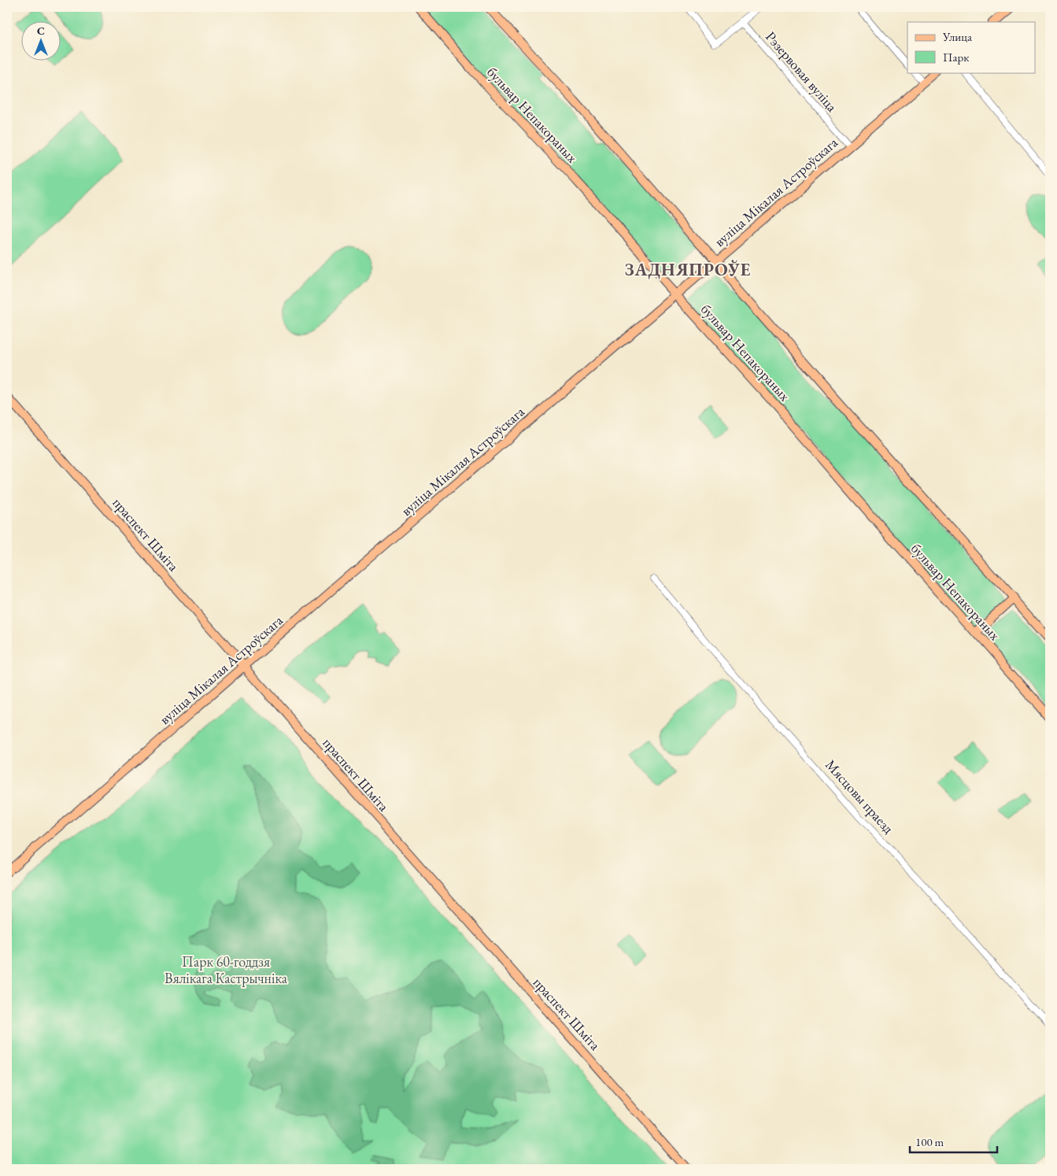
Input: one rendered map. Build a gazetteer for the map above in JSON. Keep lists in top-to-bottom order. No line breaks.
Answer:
{"streets":{"main road":["бульвар Непакораных","вуліца Мікалая Астроўскага","праспект Шміта"],"street":["Рэзервовая вуліца","Мясцовы праезд"]},"crossings":[["Рэзервовая вуліца","вуліца Мікалая Астроўскага"],["бульвар Непакораных","вуліца Мікалая Астроўскага"],["вуліца Мікалая Астроўскага","праспект Шміта"]],"districts":["ЗАДНЯПРОЎЕ"],"parks":["Парк 60-годдзя Вялікага Кастрычніка"],"legend":["Улица","Парк"],"scale_bar":"100 m","north":"top"}
